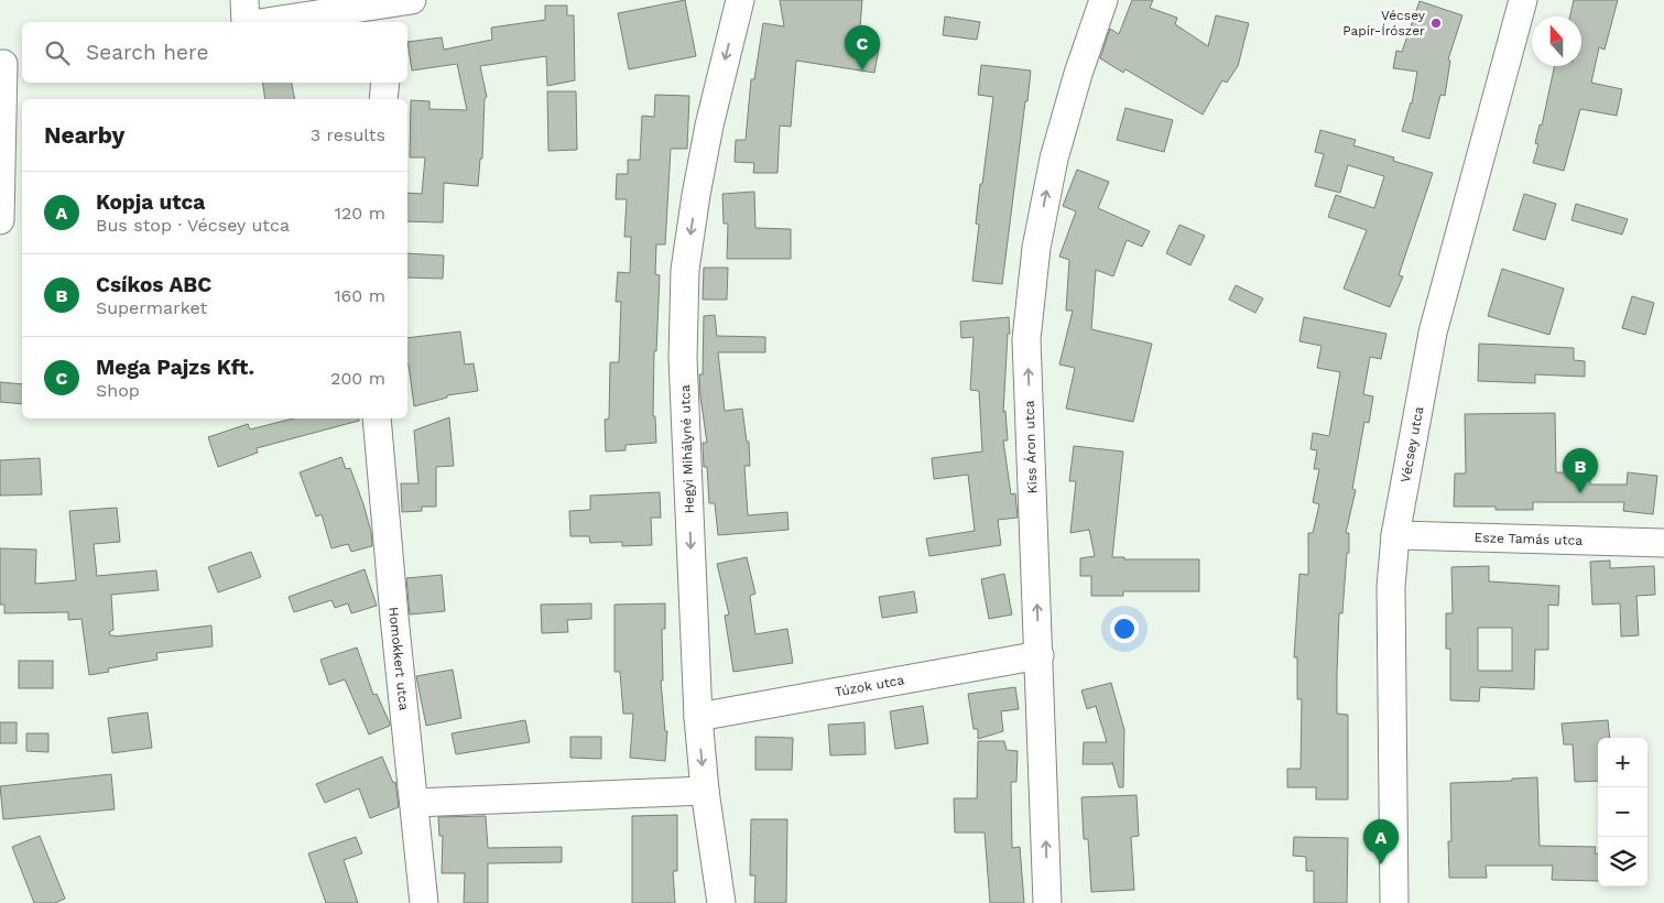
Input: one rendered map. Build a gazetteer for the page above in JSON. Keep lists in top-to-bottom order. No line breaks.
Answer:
{"streets":{"street":["Vécsey utca","Kiss Áron utca","Hegyi Mihályné utca","Esze Tamás utca","Homokkert utca","Túzok utca"]},"crossings":[["Vécsey utca","Esze Tamás utca"],["Kiss Áron utca","Túzok utca"],["Hegyi Mihályné utca","Túzok utca"]],"one_way":["Kiss Áron utca","Hegyi Mihályné utca"],"places":["Vécsey Papír-Írószer"],"north":"top","page":{"search":"Search here","pins":["C","B","A"],"heading":["Nearby","3 results"],"list":[{"mark":"A","name":"Kopja utca","note":"Bus stop · Vécsey utca","value":"120 m"},{"mark":"B","name":"Csíkos ABC","note":"Supermarket","value":"160 m"},{"mark":"C","name":"Mega Pajzs Kft.","note":"Shop","value":"200 m"}],"map_buttons":["+","−"]}}
